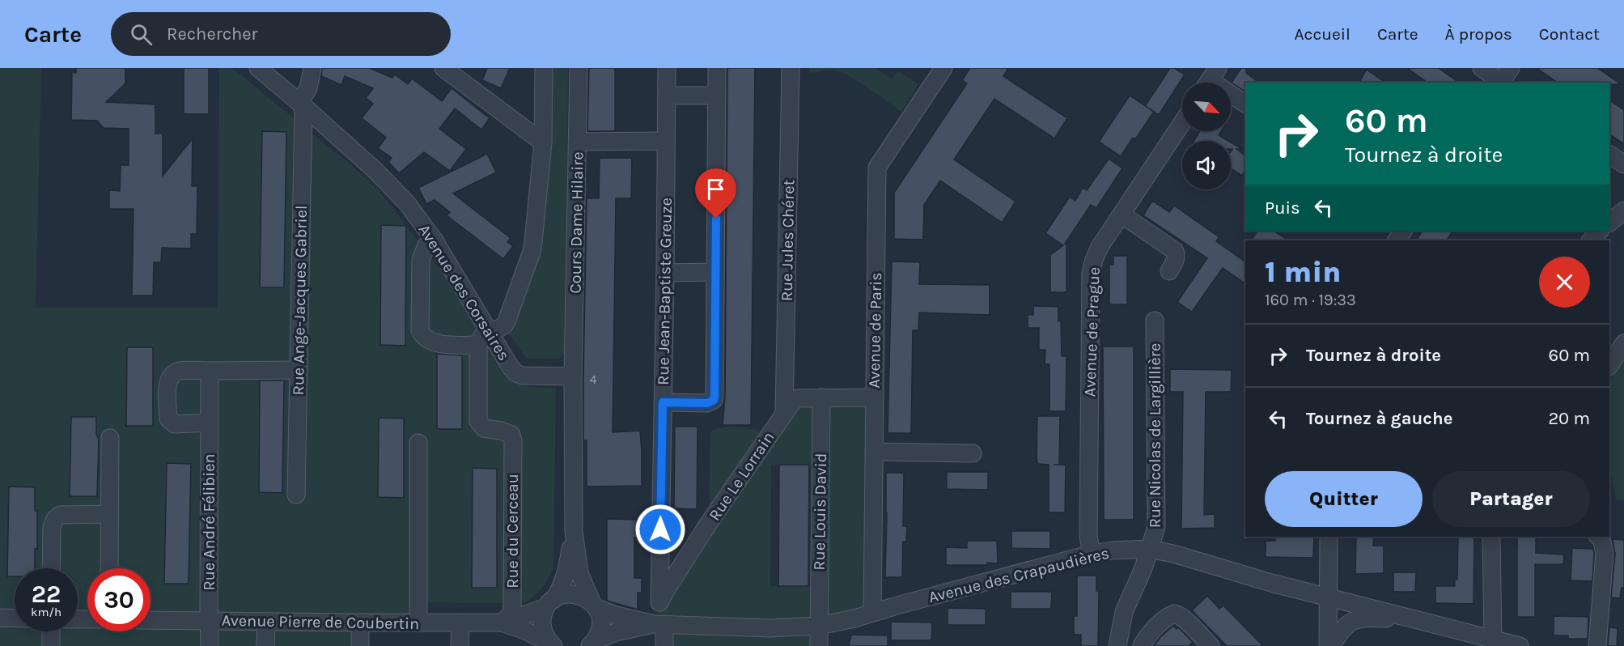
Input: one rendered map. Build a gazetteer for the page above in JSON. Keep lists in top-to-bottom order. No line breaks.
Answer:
{"streets":{"street":["Cours Dame Hilaire","Rue Jules Chéret","Rue Jean-Baptiste Greuze","Avenue des Corsaires","Rue Ange-Jacques Gabriel","Avenue de Paris","Avenue de Prague","Rue Nicolas de Largillière","Rue Le Lorrain","Rue Louis David","Rue André Félibien","Rue du Cerceau","Avenue des Crapaudières","Avenue Pierre de Coubertin"]},"crossings":[["Cours Dame Hilaire","Avenue des Corsaires"],["Rue Jules Chéret","Rue Le Lorrain"],["Rue Jean-Baptiste Greuze","Rue Le Lorrain"],["Avenue des Corsaires","Rue Ange-Jacques Gabriel"],["Avenue de Paris","Rue Le Lorrain"],["Avenue de Paris","Avenue des Crapaudières"],["Avenue de Prague","Avenue des Crapaudières"],["Rue Nicolas de Largillière","Avenue des Crapaudières"],["Rue Le Lorrain","Rue Louis David"],["Rue Le Lorrain","Avenue des Crapaudières"],["Rue Louis David","Avenue des Crapaudières"],["Rue André Félibien","Avenue Pierre de Coubertin"],["Rue du Cerceau","Avenue Pierre de Coubertin"],["Avenue des Crapaudières","Avenue Pierre de Coubertin"]],"house_numbers":["4"],"north":"bottom right","page":{"header":"Carte","search":"Rechercher","nav":["Accueil","Carte","À propos","Contact"],"turn":["60 m","Tournez à droite"],"then":"Puis","heading":["1 min","160 m · 19:33"],"list":[{"name":"Tournez à droite","value":"60 m"},{"name":"Tournez à gauche","value":"20 m"}],"buttons":["Quitter","Partager"],"speed":"22 km/h","limit":"30"}}
